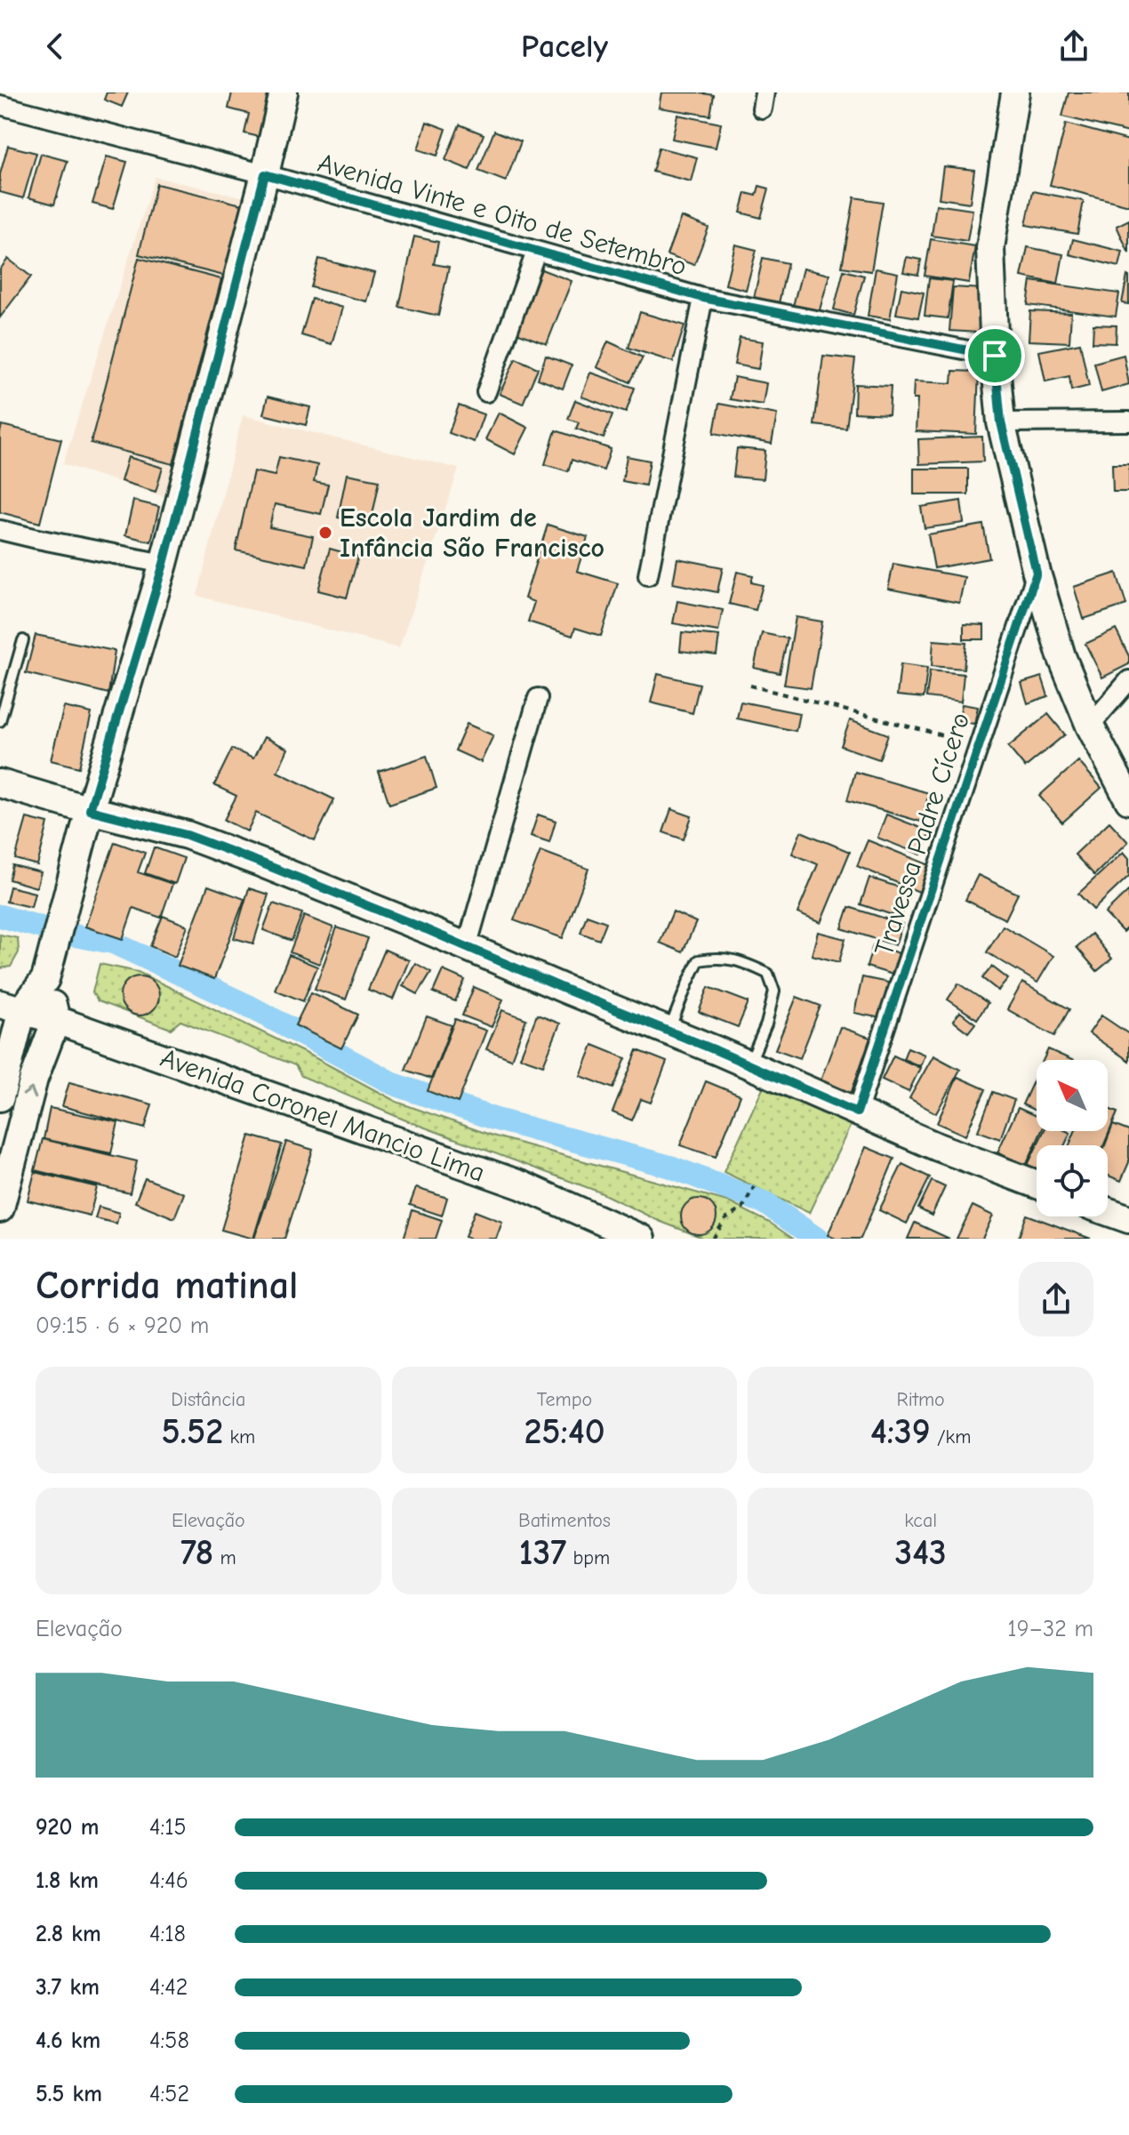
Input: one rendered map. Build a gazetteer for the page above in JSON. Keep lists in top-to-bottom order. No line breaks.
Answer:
{"streets":{"street":["Avenida Vinte e Oito de Setembro","Travessa Padre Cícero","Avenida Coronel Mancio Lima"]},"places":["Escola Jardim de Infância São Francisco"],"north":"top left","page":{"header":"Pacely","heading":["Corrida matinal","09:15 · 6 × 920 m"],"stats":[["Distância","5.52 km"],["Tempo","25:40"],["Ritmo","4:39 /km"],["Elevação","78 m"],["Batimentos","137 bpm"],["kcal","343"]],"chart":["Elevação","19–32 m"],"list":[{"name":"920 m","note":"4:15"},{"name":"1.8 km","note":"4:46"},{"name":"2.8 km","note":"4:18"},{"name":"3.7 km","note":"4:42"},{"name":"4.6 km","note":"4:58"},{"name":"5.5 km","note":"4:52"}]}}
